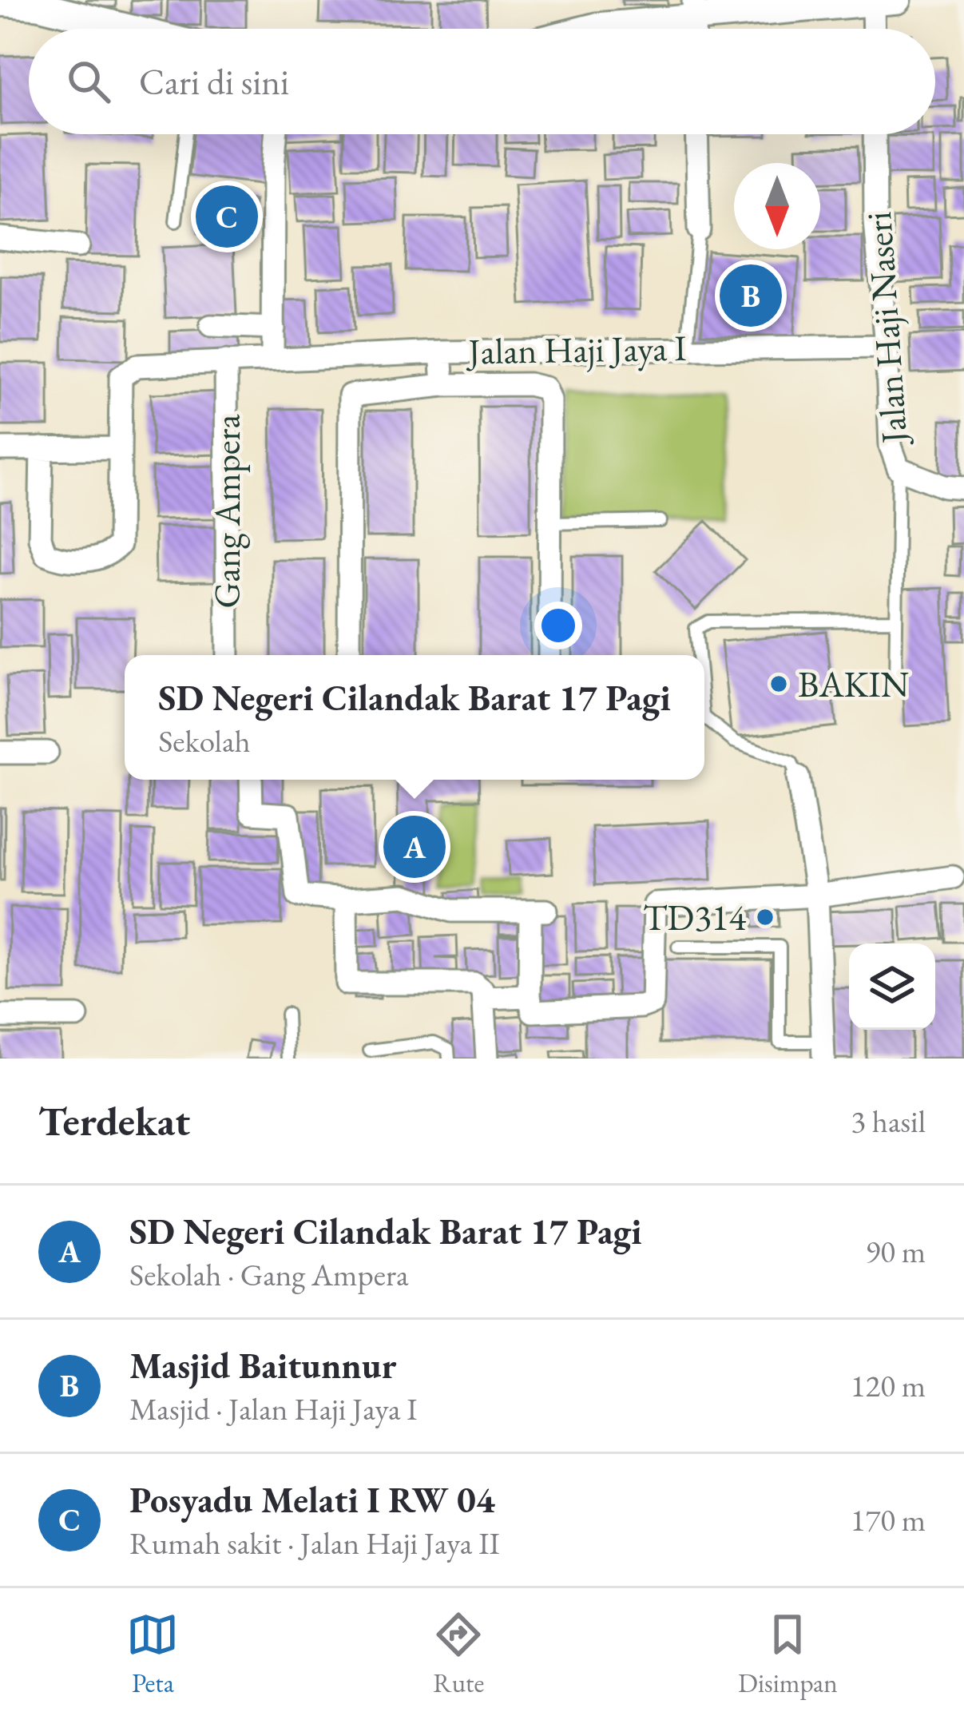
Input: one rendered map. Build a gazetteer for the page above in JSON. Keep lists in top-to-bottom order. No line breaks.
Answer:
{"streets":{"street":["Jalan Haji Naseri","Jalan Haji Jaya I","Gang Ampera"]},"crossings":[["Jalan Haji Naseri","Jalan Haji Jaya I"],["Jalan Haji Jaya I","Gang Ampera"]],"places":["BAKIN","TD314"],"north":"bottom","page":{"search":"Cari di sini","pins":["C","B","A"],"popup":["SD Negeri Cilandak Barat 17 Pagi","Sekolah"],"heading":["Terdekat","3 hasil"],"list":[{"mark":"A","name":"SD Negeri Cilandak Barat 17 Pagi","note":"Sekolah · Gang Ampera","value":"90 m"},{"mark":"B","name":"Masjid Baitunnur","note":"Masjid · Jalan Haji Jaya I","value":"120 m"},{"mark":"C","name":"Posyadu Melati I RW 04","note":"Rumah sakit · Jalan Haji Jaya II","value":"170 m"}],"nav":["Peta","Rute","Disimpan"]}}
